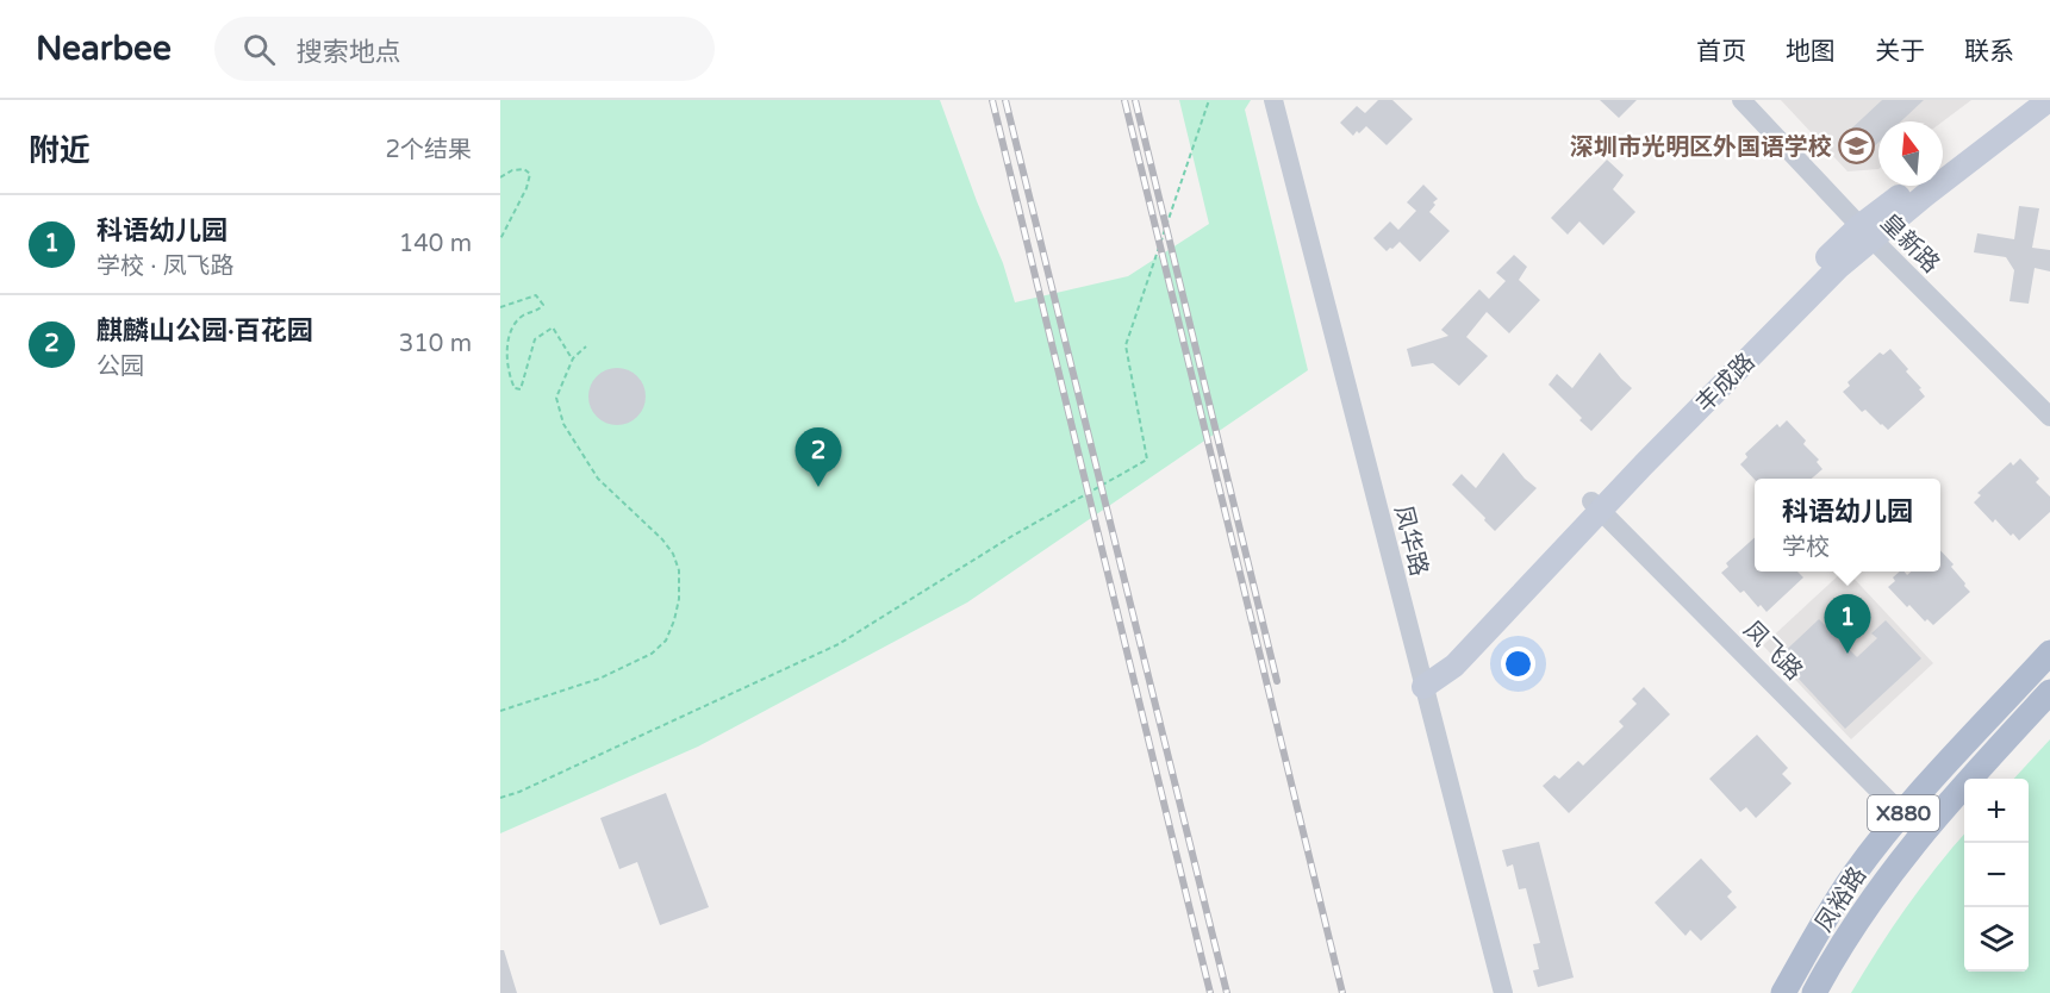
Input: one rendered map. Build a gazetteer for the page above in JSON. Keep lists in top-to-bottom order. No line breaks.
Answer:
{"streets":{"main road":["丰成路","X880","凤裕路"],"street":["皇新路","凤华路","凤飞路"]},"crossings":[["皇新路","丰成路"],["丰成路","凤华路"],["丰成路","凤飞路"],["凤飞路","凤裕路"]],"places":{"school or university":["深圳市光明区外国语学校"]},"north":"top","page":{"header":"Nearbee","search":"搜索地点","nav":["首页","地图","关于","联系"],"heading":["附近","2个结果"],"list":[{"mark":"1","name":"科语幼儿园","note":"学校 · 凤飞路","value":"140 m"},{"mark":"2","name":"麒麟山公园·百花园","note":"公园","value":"310 m"}],"pins":["2","1"],"popup":["科语幼儿园","学校"],"map_buttons":["+","−"]}}
